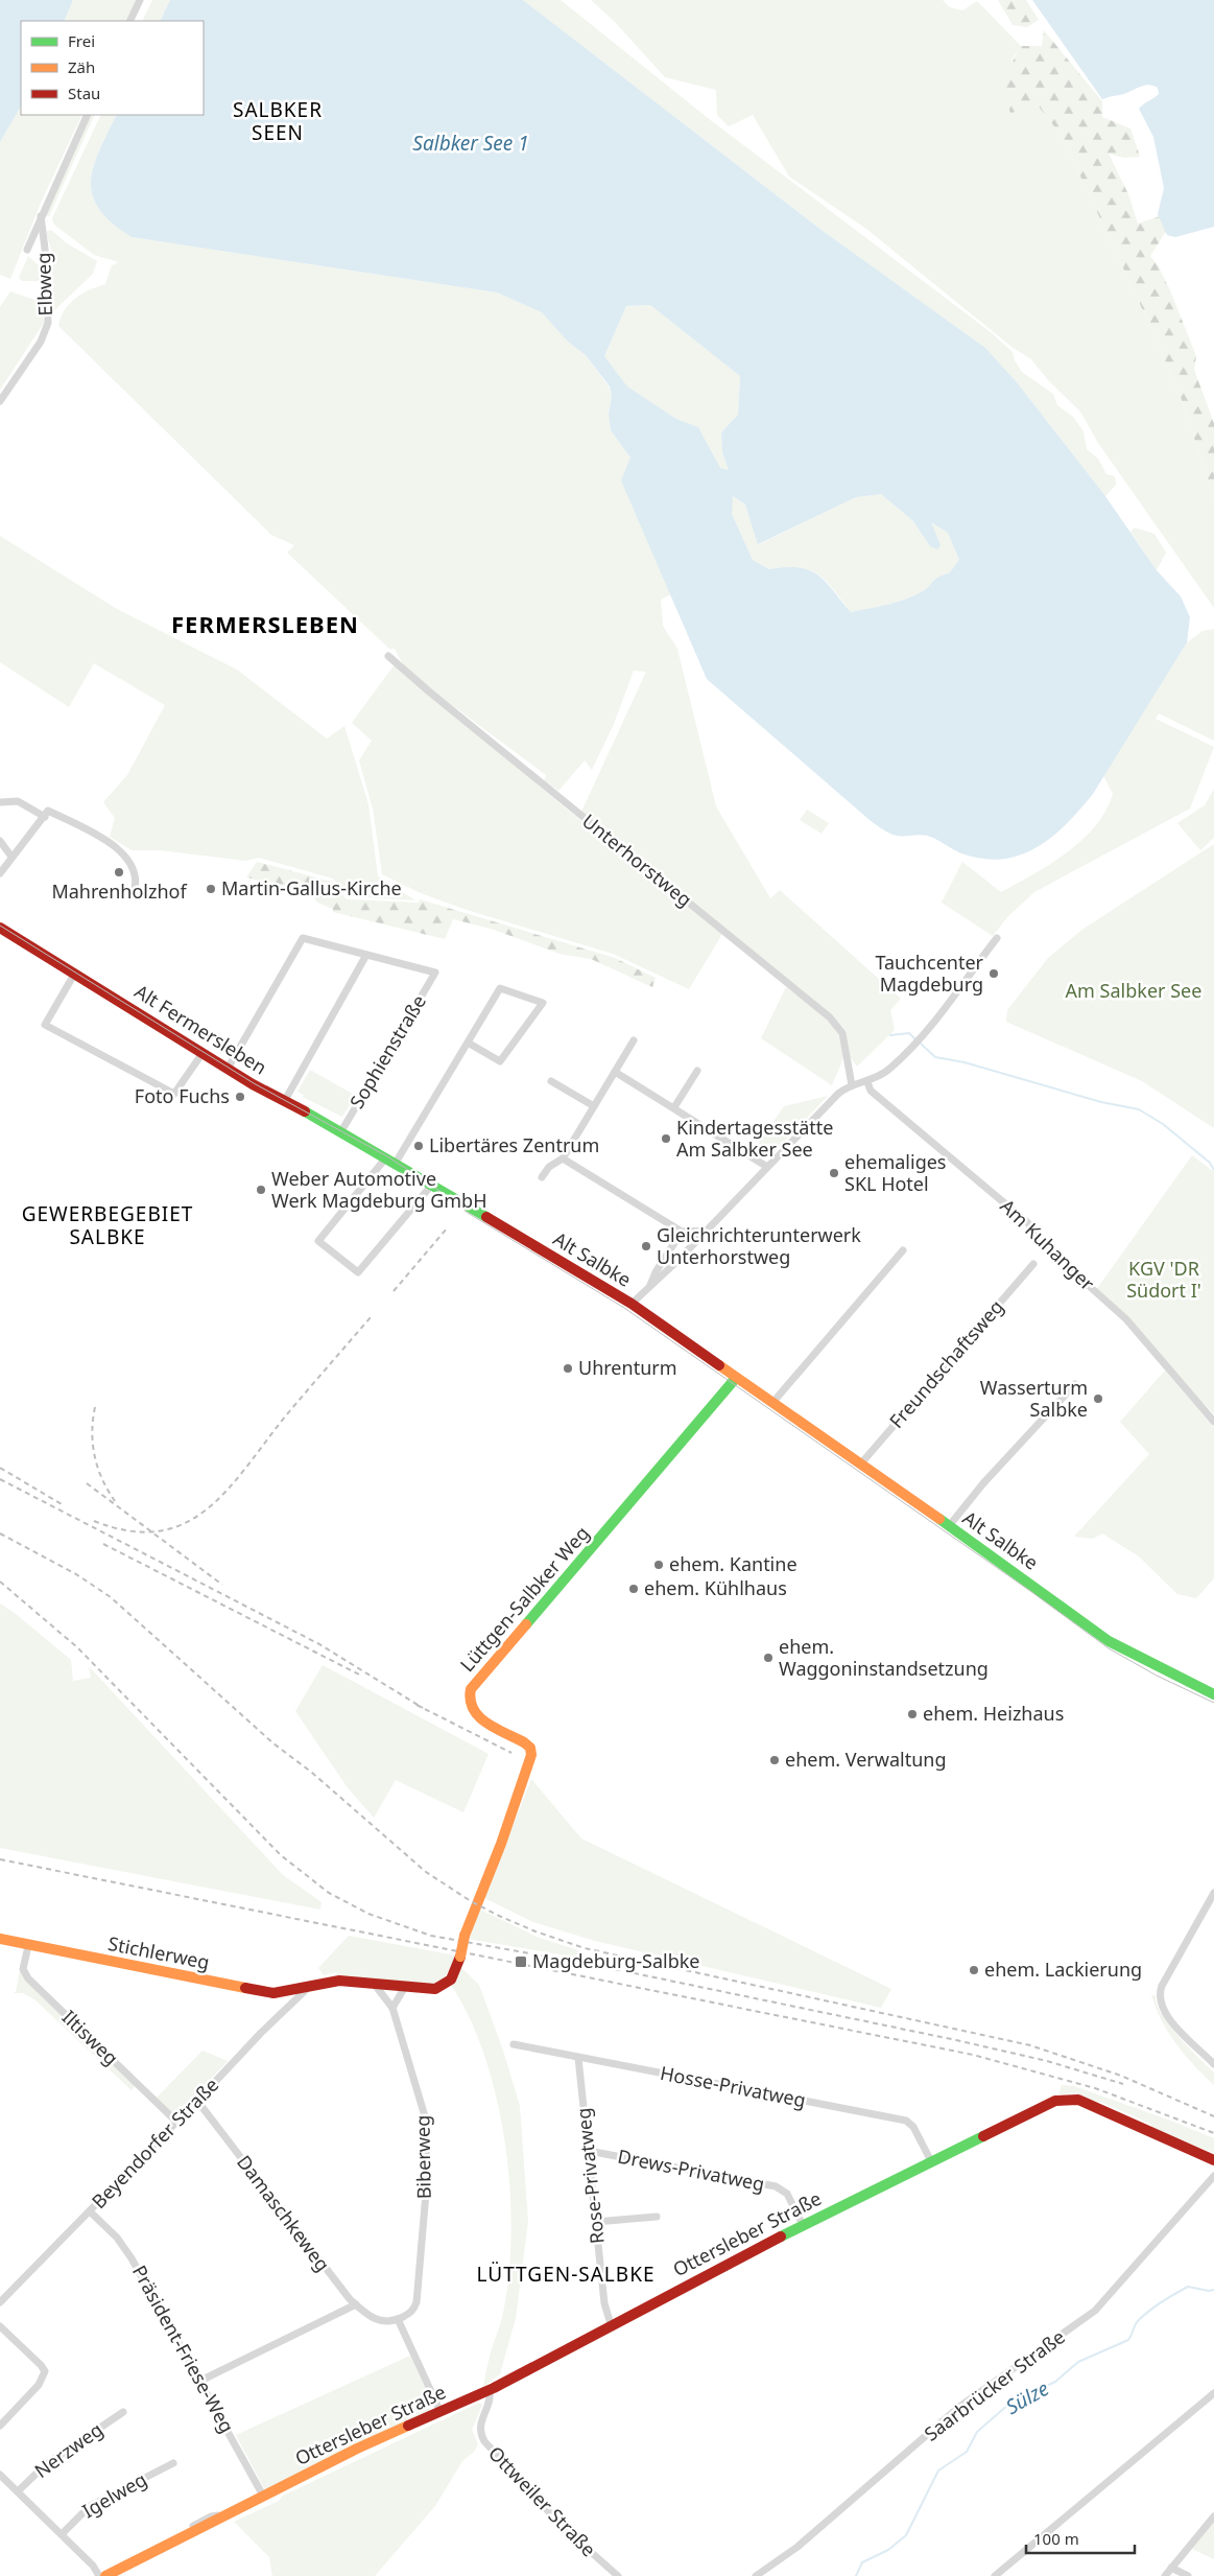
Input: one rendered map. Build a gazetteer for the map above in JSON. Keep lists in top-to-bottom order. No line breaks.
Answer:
{"streets":{"main road":["Alt Fermersleben","Alt Salbke","Lüttgen-Salbker Weg","Stichlerweg","Ottersleber Straße"],"street":["Elbweg","Unterhorstweg","Sophienstraße","Am Kuhanger","Freundschaftsweg","Iltisweg","Hosse-Privatweg","Beyendorfer Straße","Biberweg","Drews-Privatweg","Rose-Privatweg","Damaschkeweg","Präsident-Friese-Weg","Saarbrücker Straße","Nerzweg","Igelweg","Ottweiler Straße"]},"crossings":[["Alt Fermersleben","Sophienstraße"],["Alt Fermersleben","Alt Salbke"],["Alt Salbke","Freundschaftsweg"],["Alt Salbke","Lüttgen-Salbker Weg"],["Lüttgen-Salbker Weg","Stichlerweg"],["Lüttgen-Salbker Weg","Beyendorfer Straße"],["Lüttgen-Salbker Weg","Biberweg"],["Stichlerweg","Iltisweg"],["Stichlerweg","Beyendorfer Straße"],["Iltisweg","Beyendorfer Straße"],["Hosse-Privatweg","Rose-Privatweg"],["Hosse-Privatweg","Ottersleber Straße"],["Beyendorfer Straße","Damaschkeweg"],["Beyendorfer Straße","Präsident-Friese-Weg"],["Biberweg","Damaschkeweg"],["Drews-Privatweg","Rose-Privatweg"],["Drews-Privatweg","Ottersleber Straße"],["Rose-Privatweg","Ottersleber Straße"],["Ottersleber Straße","Präsident-Friese-Weg"],["Ottersleber Straße","Ottweiler Straße"]],"districts":["SALBKER SEEN","FERMERSLEBEN","GEWERBEGEBIET SALBKE","LÜTTGEN-SALBKE"],"water":["Salbker See 1","Sülze"],"parks":["Am Salbker See","KGV 'DR Südort I'"],"places":{"other":["Mahrenholzhof","Martin-Gallus-Kirche","Tauchcenter Magdeburg","Foto Fuchs","Kindertagesstätte Am Salbker See","Libertäres Zentrum","ehemaliges SKL Hotel","Weber Automotive Werk Magdeburg GmbH","Gleichrichterunterwerk Unterhorstweg","Uhrenturm","Wasserturm Salbke","ehem. Kantine","ehem. Kühlhaus","ehem. Waggoninstandsetzung","ehem. Heizhaus","ehem. Verwaltung","ehem. Lackierung"],"transit":["Magdeburg-Salbke"]},"legend":["Frei","Zäh","Stau"],"scale_bar":"100 m"}
